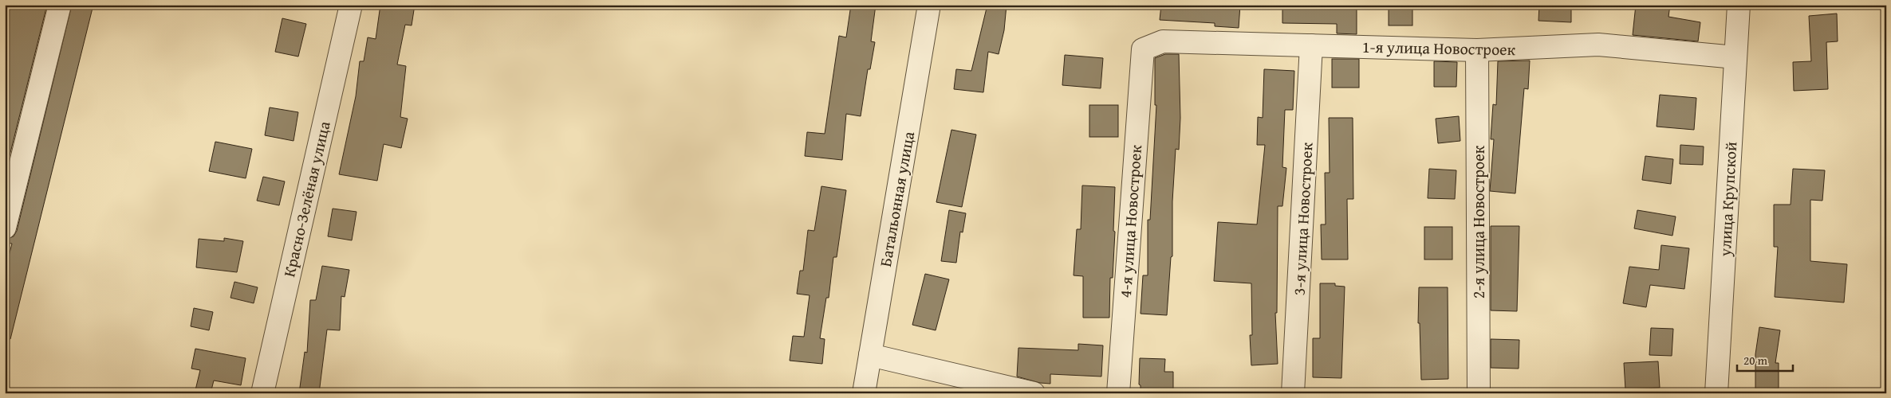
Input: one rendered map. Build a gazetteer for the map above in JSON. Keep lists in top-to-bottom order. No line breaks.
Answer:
{"streets":{"street":["1-я улица Новостроек","Красно-Зелёная улица","Батальонная улица","улица Крупской","3-я улица Новостроек","4-я улица Новостроек","2-я улица Новостроек"]},"crossings":[["1-я улица Новостроек","улица Крупской"],["1-я улица Новостроек","3-я улица Новостроек"],["1-я улица Новостроек","4-я улица Новостроек"],["1-я улица Новостроек","2-я улица Новостроек"]],"scale_bar":"20 m"}
